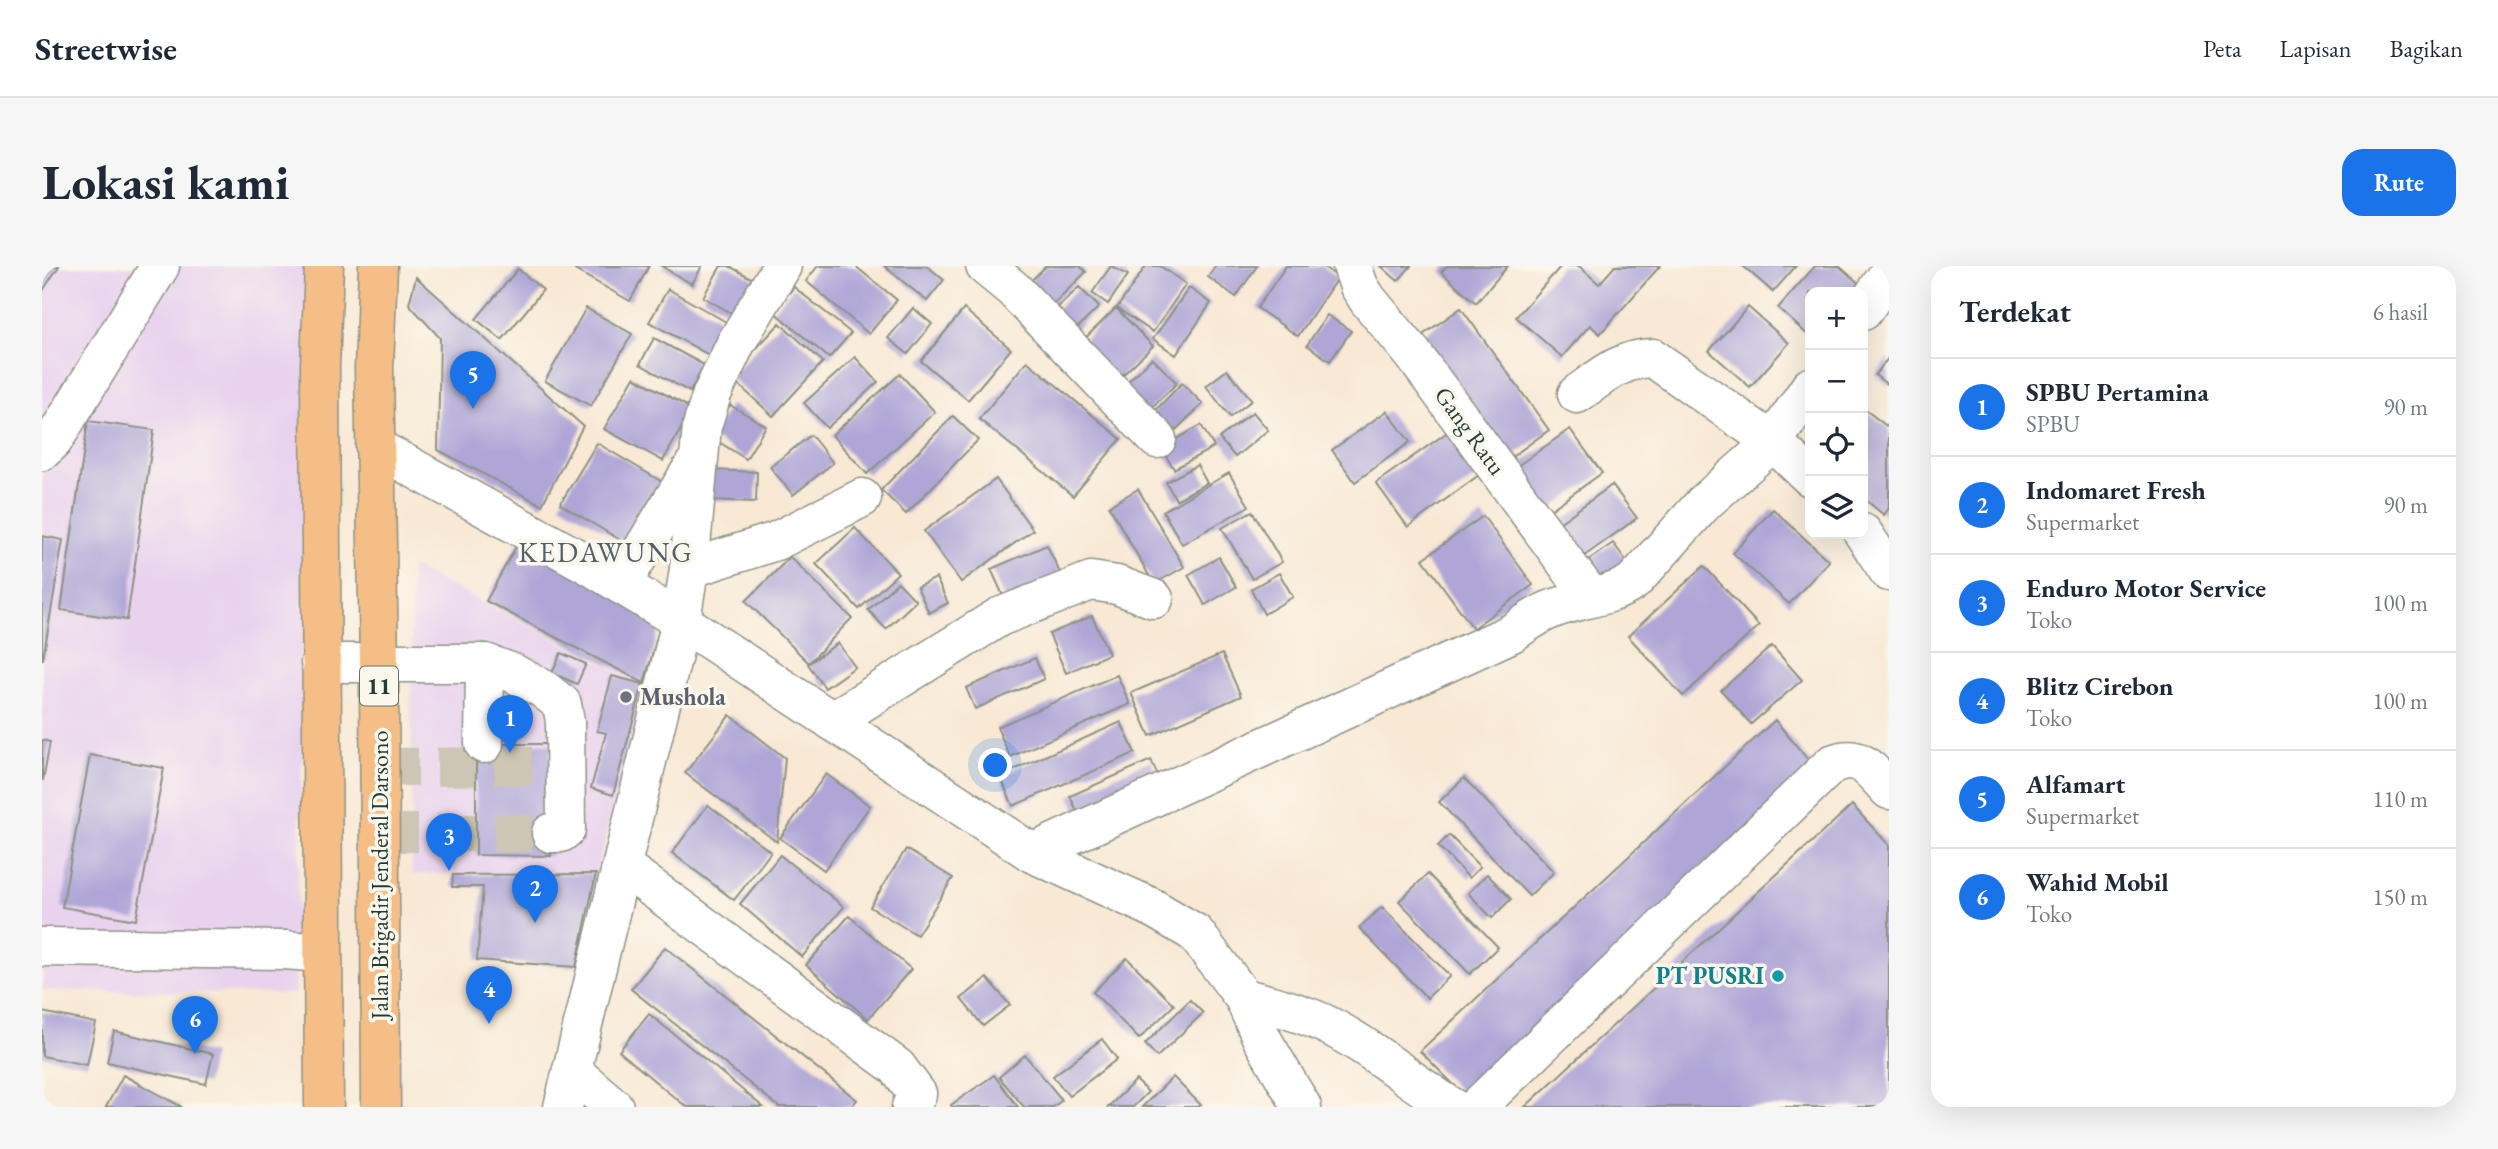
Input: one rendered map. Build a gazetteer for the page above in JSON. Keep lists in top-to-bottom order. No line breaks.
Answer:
{"streets":{"highway":["11","Jalan Brigadir Jenderal Darsono"],"street":["Gang Ratu"]},"districts":["KEDAWUNG"],"places":["Mushola","PT PUSRI"],"page":{"header":"Streetwise","nav":["Peta","Lapisan","Bagikan"],"buttons":"Rute","title":"Lokasi kami","heading":["Terdekat","6 hasil"],"map_buttons":["+","−"],"pins":["5","1","3","2","4","6"],"list":[{"mark":"1","name":"SPBU Pertamina","note":"SPBU","value":"90 m"},{"mark":"2","name":"Indomaret Fresh","note":"Supermarket","value":"90 m"},{"mark":"3","name":"Enduro Motor Service","note":"Toko","value":"100 m"},{"mark":"4","name":"Blitz Cirebon","note":"Toko","value":"100 m"},{"mark":"5","name":"Alfamart","note":"Supermarket","value":"110 m"},{"mark":"6","name":"Wahid Mobil","note":"Toko","value":"150 m"}]}}
